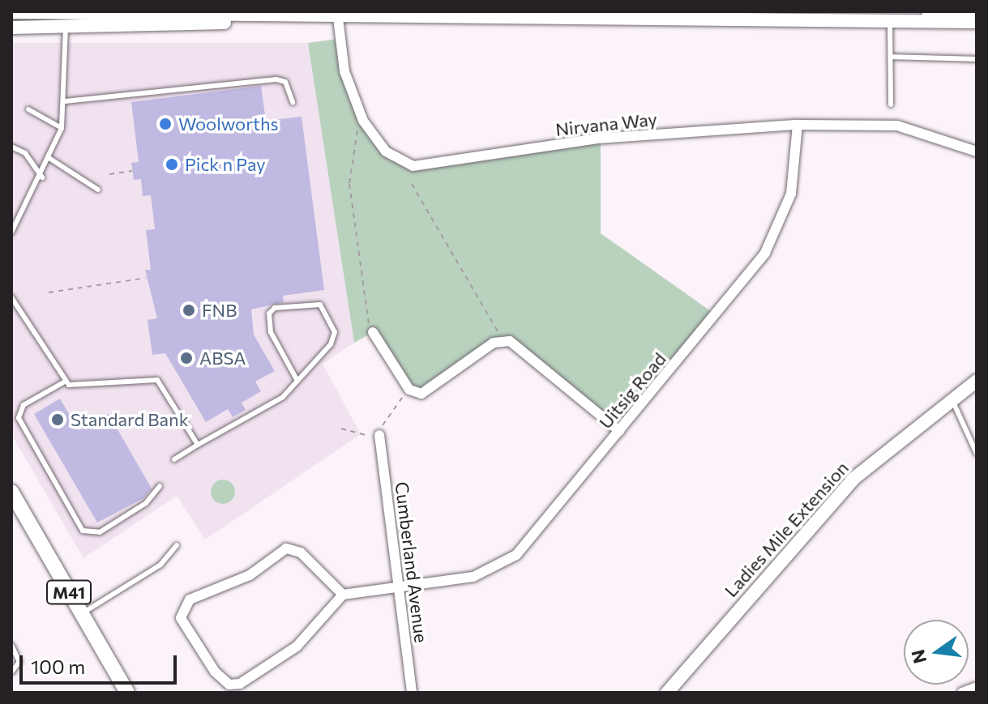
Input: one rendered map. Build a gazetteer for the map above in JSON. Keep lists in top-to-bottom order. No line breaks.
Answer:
{"streets":{"main road":["Ladies Mile Extension","M41"],"street":["Nirvana Way","Uitsig Road","Cumberland Avenue"]},"crossings":[["Nirvana Way","Uitsig Road"],["Uitsig Road","Cumberland Avenue"]],"places":["Woolworths","Pick n Pay","FNB","ABSA","Standard Bank"],"scale_bar":"100 m","north":"left"}
